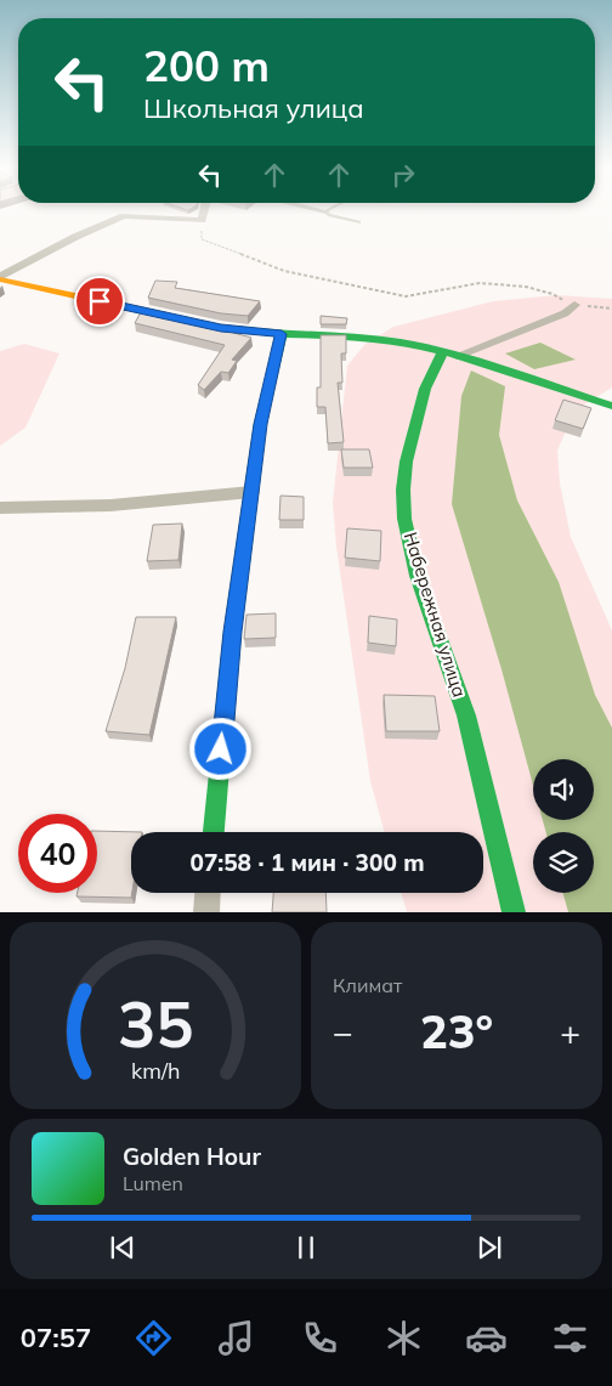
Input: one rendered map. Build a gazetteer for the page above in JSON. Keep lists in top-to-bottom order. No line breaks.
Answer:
{"streets":{"street":["Набережная улица"]},"page":{"turn":["200 m","Школьная улица"],"limit":"40","trip":"07:58 · 1 мин · 300 m","tile":"Климат","heat":["−","23°","+"],"song":["Golden Hour","Lumen"],"tabs":"07:57","gauge":["35","km/h"]}}
